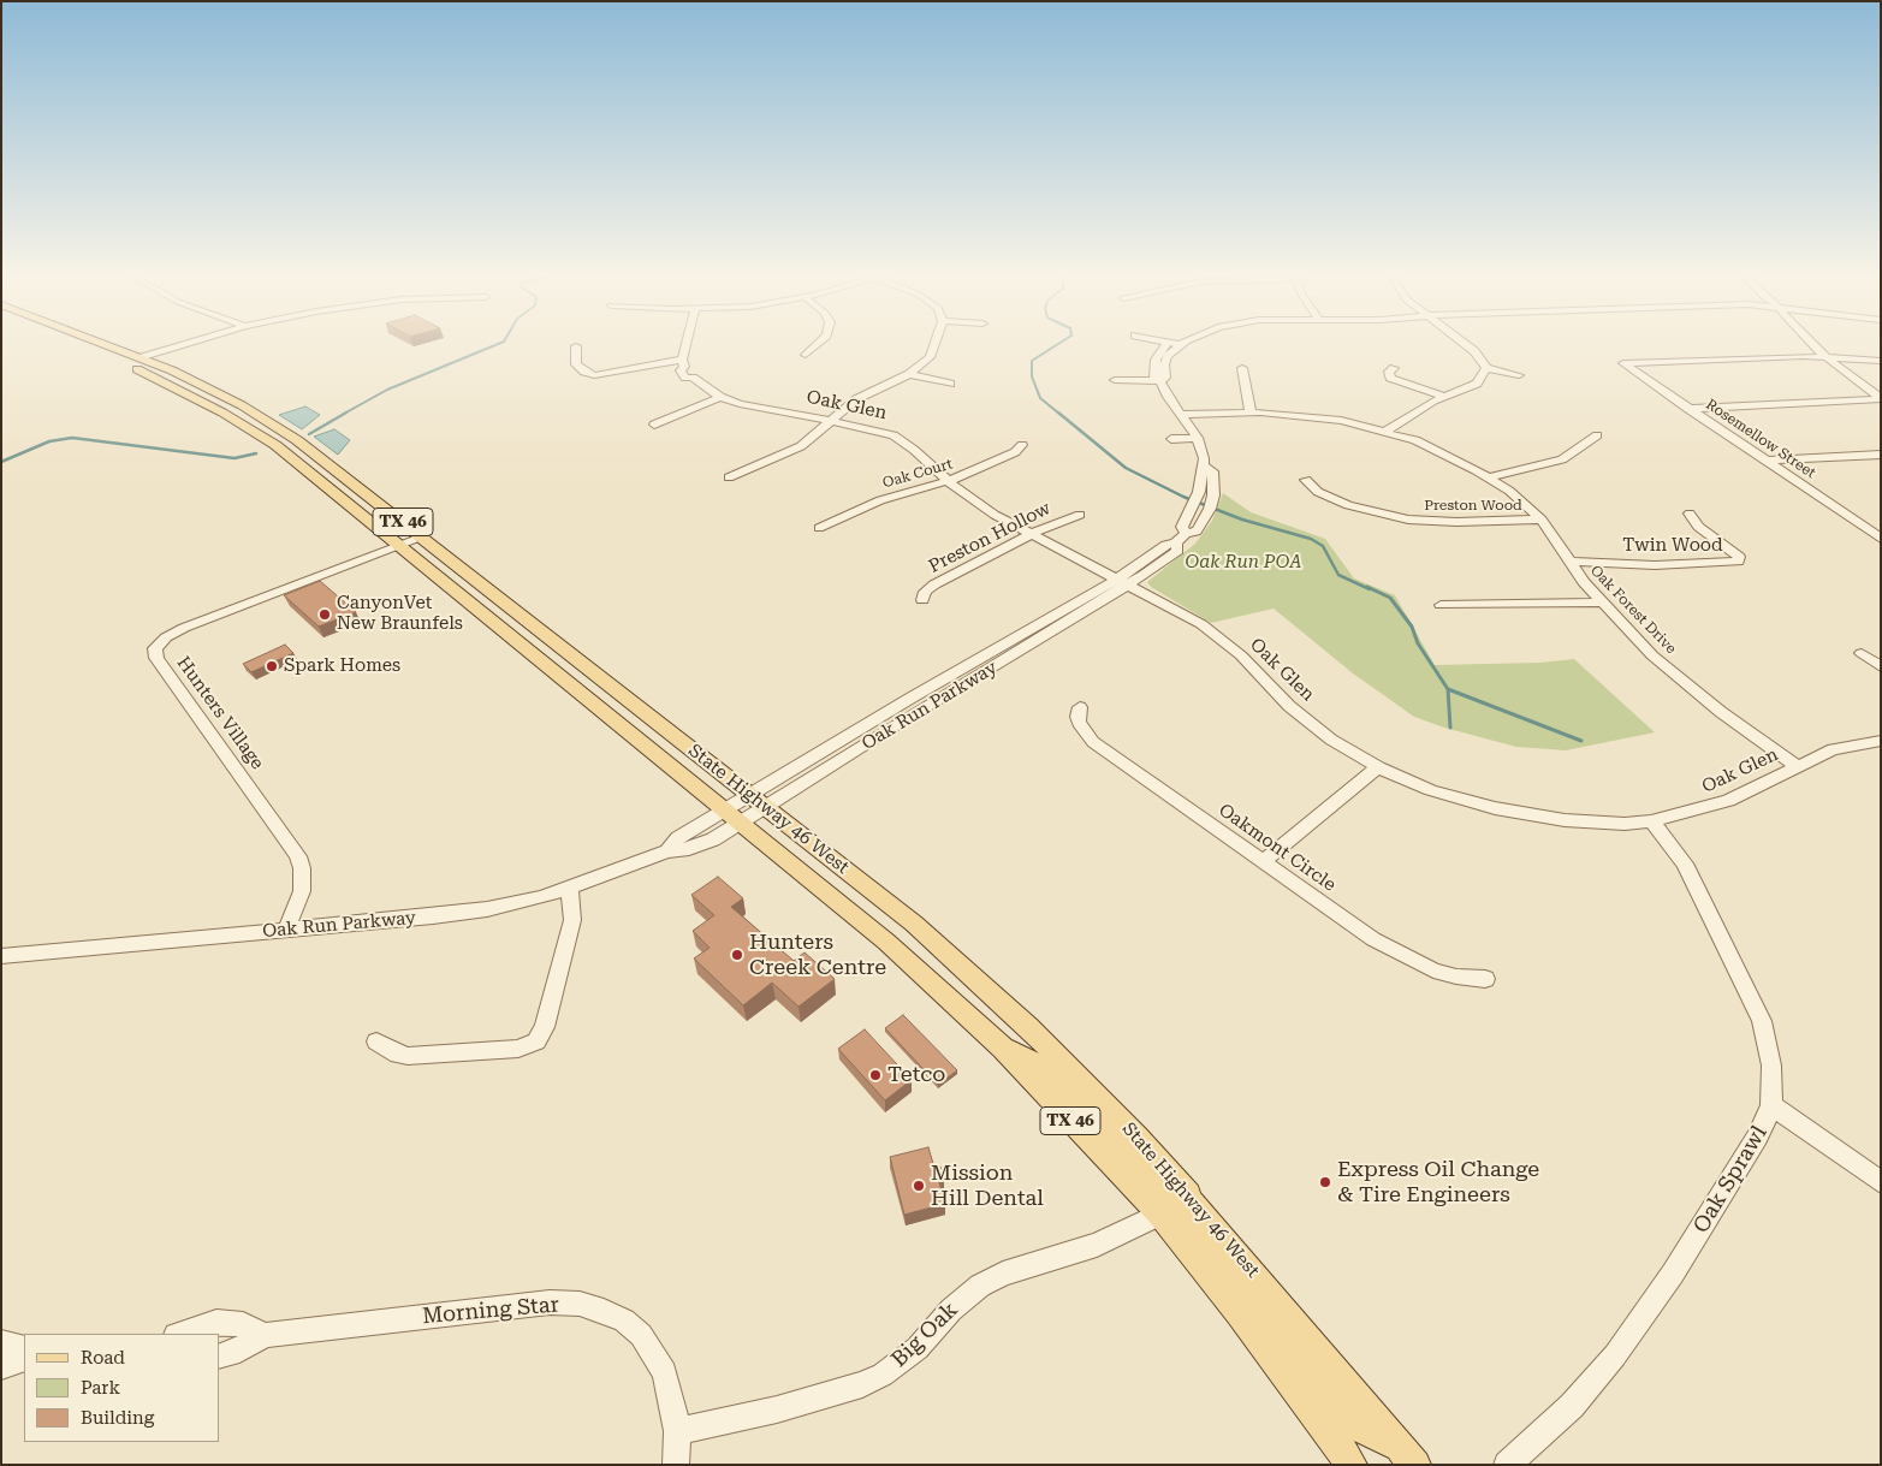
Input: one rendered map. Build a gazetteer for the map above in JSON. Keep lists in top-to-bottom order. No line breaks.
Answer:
{"streets":{"main road":["TX 46","State Highway 46 West"],"street":["Oak Glen","Rosemellow Street","Oak Court","Preston Wood","Preston Hollow","Twin Wood","Oak Forest Drive","Oak Run Parkway","Hunters Village","Oakmont Circle","Oak Sprawl","Morning Star","Big Oak"]},"crossings":[["Oak Glen","Oak Court"],["Oak Glen","Preston Hollow"],["Oak Glen","Oak Forest Drive"],["Oak Glen","Oak Run Parkway"],["Oak Glen","Oak Sprawl"],["Preston Wood","Oak Forest Drive"],["Twin Wood","Oak Forest Drive"],["Oak Forest Drive","Oak Run Parkway"],["Oak Run Parkway","Hunters Village"],["Oak Run Parkway","State Highway 46 West"],["Hunters Village","State Highway 46 West"],["State Highway 46 West","Big Oak"],["Morning Star","Big Oak"]],"parks":["Oak Run POA"],"places":["CanyonVet New Braunfels","Spark Homes","Hunters Creek Centre","Tetco","Express Oil Change & Tire Engineers","Mission Hill Dental"],"legend":["Road","Park","Building"]}
